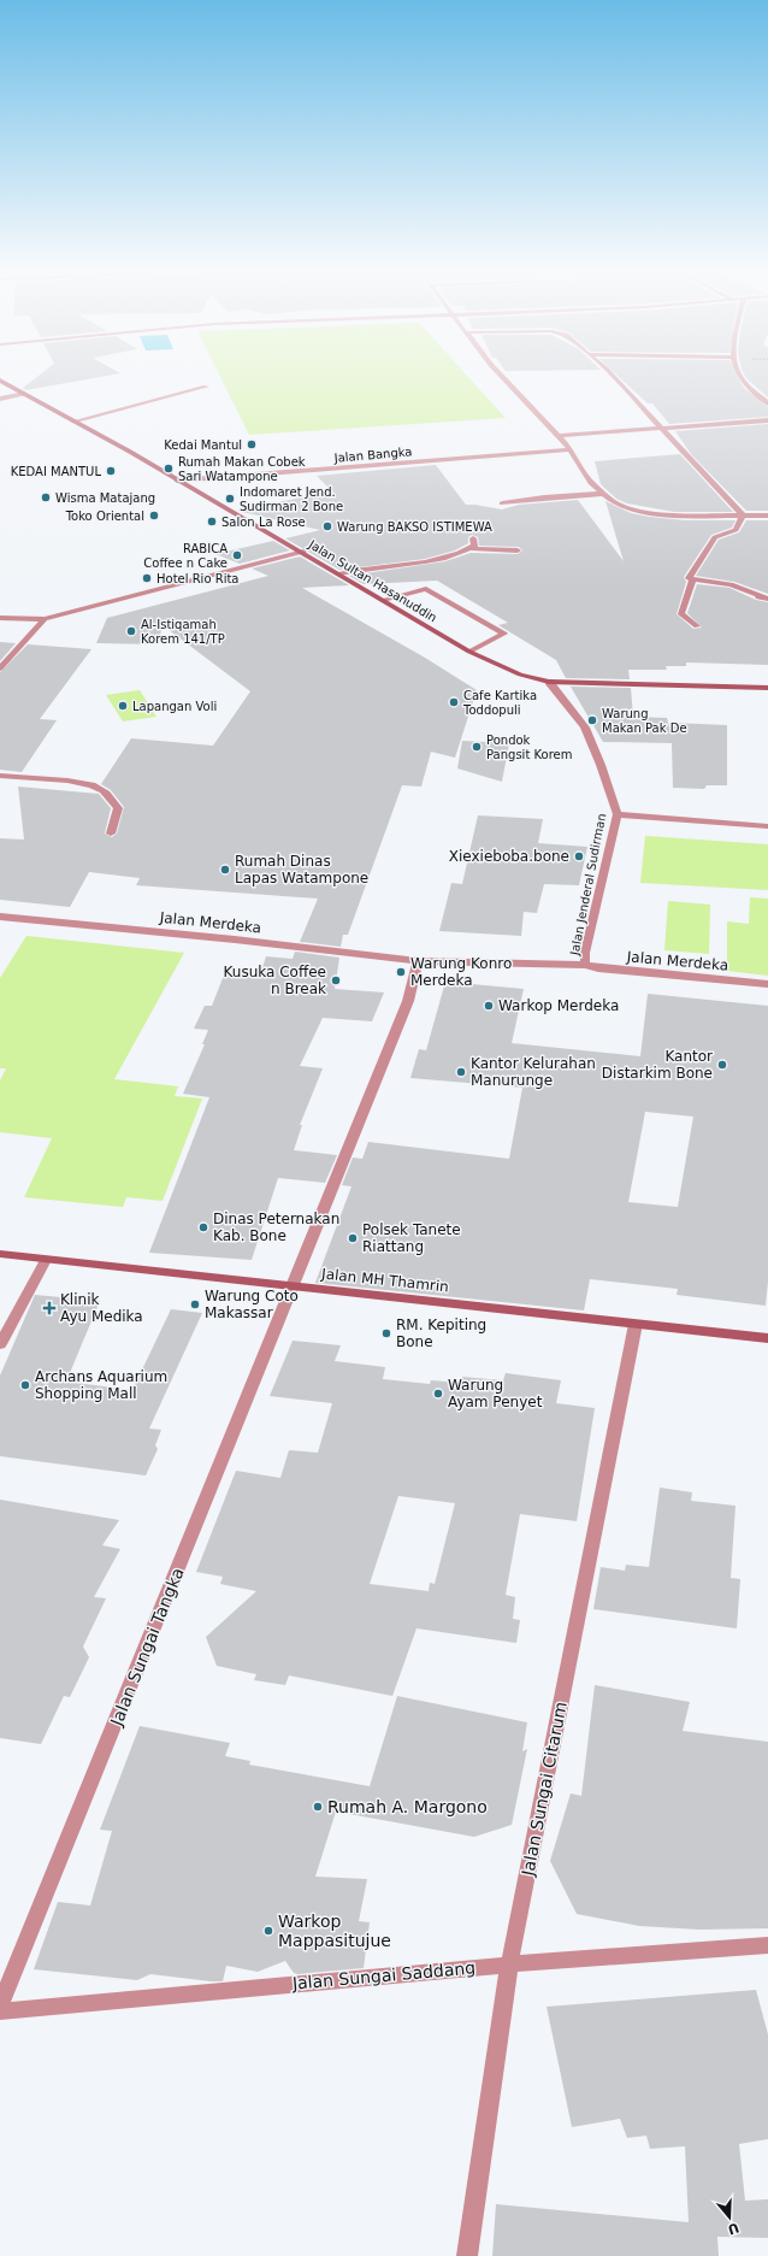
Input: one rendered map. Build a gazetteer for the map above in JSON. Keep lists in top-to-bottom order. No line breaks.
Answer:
{"streets":{"main road":["Jalan Sultan Hasanuddin","Jalan MH Thamrin"],"street":["Jalan Bangka","Jalan Jenderal Sudirman","Jalan Merdeka","Jalan Sungai Tangka","Jalan Sungai Citarum","Jalan Sungai Saddang"]},"crossings":[["Jalan Bangka","Jalan Sultan Hasanuddin"],["Jalan Sultan Hasanuddin","Jalan Jenderal Sudirman"],["Jalan Jenderal Sudirman","Jalan Merdeka"],["Jalan Merdeka","Jalan Sungai Tangka"],["Jalan MH Thamrin","Jalan Sungai Tangka"],["Jalan MH Thamrin","Jalan Sungai Citarum"],["Jalan Sungai Citarum","Jalan Sungai Saddang"]],"places":{"other":["Kedai Mantul","Rumah Makan Cobek Sari Watampone","KEDAI MANTUL","Wisma Matajang","Indomaret Jend. Sudirman 2 Bone","Toko Oriental","Salon La Rose","Warung BAKSO ISTIMEWA","RABICA Coffee n Cake","Hotel Rio Rita","Al-Istiqamah Korem 141/TP","Cafe Kartika Toddopuli","Lapangan Voli","Warung Makan Pak De","Pondok Pangsit Korem","Xiexieboba.bone","Rumah Dinas Lapas Watampone","Warung Konro Merdeka","Kusuka Coffee n Break","Warkop Merdeka","Kantor Distarkim Bone","Kantor Kelurahan Manurunge","Dinas Peternakan Kab. Bone","Polsek Tanete Riattang","Warung Coto Makassar","RM. Kepiting Bone","Archans Aquarium Shopping Mall","Warung Ayam Penyet","Rumah A. Margono","Warkop Mappasitujue"],"health":["Klinik Ayu Medika"]},"north":"bottom"}
